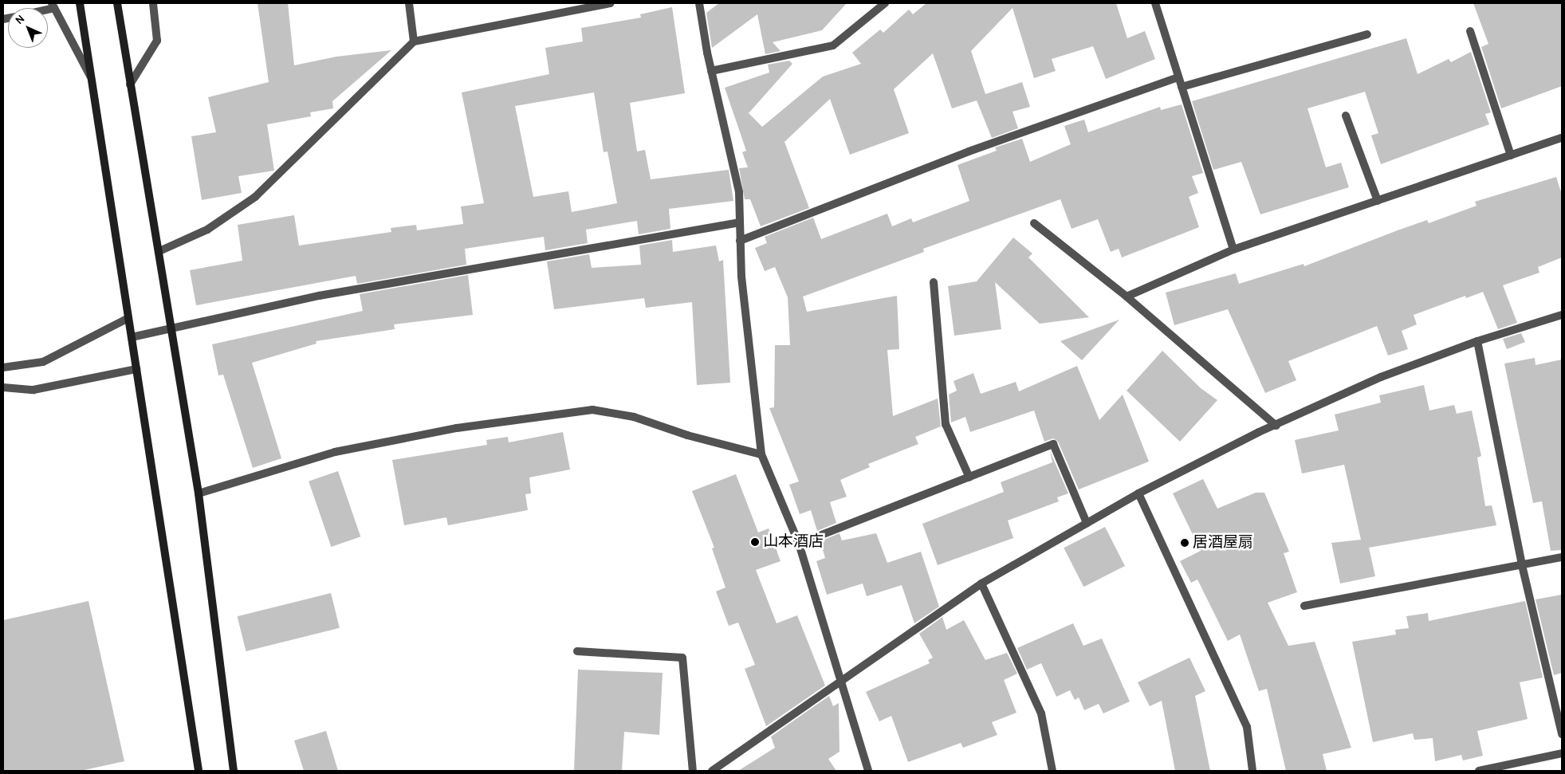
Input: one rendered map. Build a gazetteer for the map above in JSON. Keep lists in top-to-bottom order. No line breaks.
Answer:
{"places":["山本酒店","居酒屋扇"],"north":"top left"}
